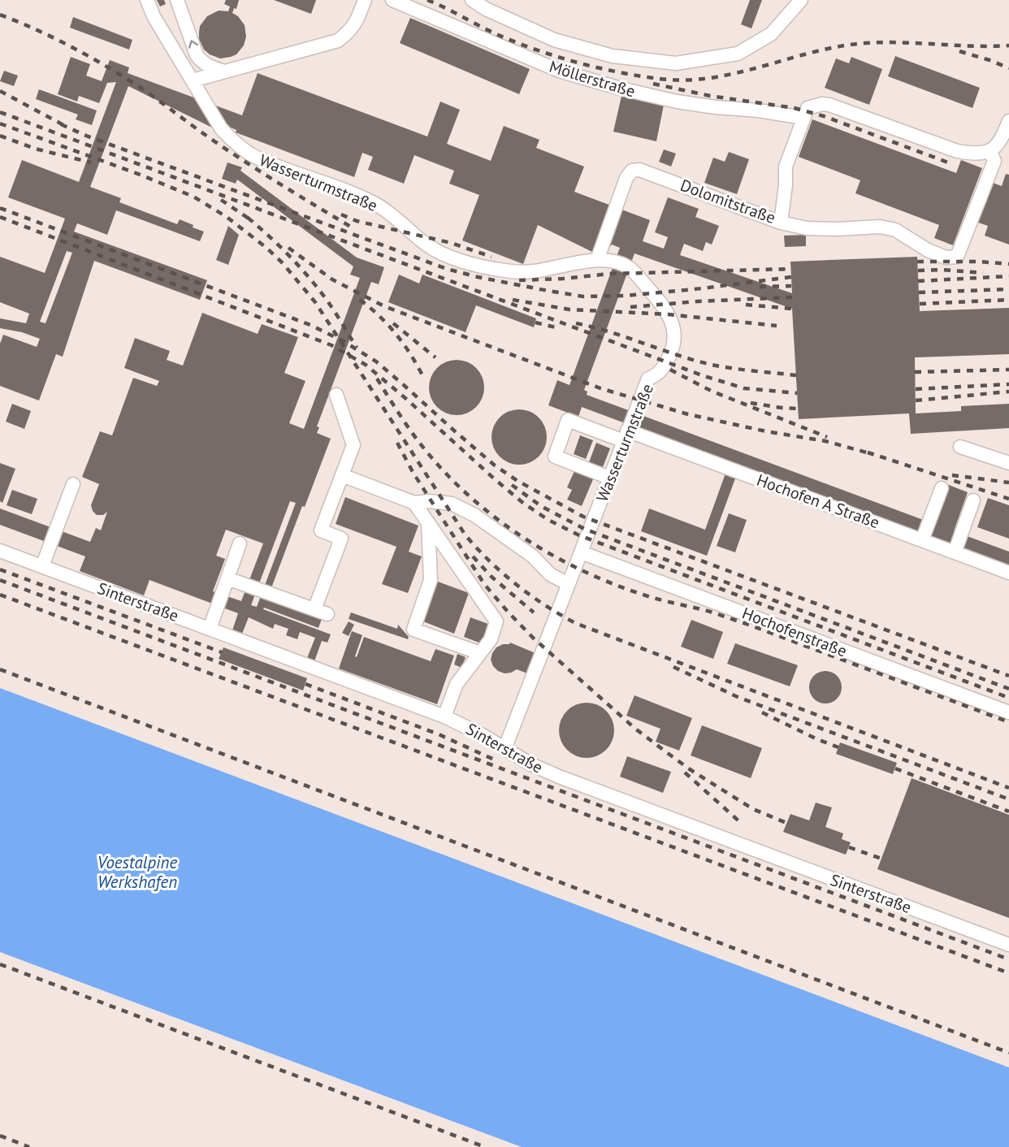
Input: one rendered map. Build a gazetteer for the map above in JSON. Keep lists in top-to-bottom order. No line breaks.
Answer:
{"streets":{"street":["Möllerstraße","Wasserturmstraße","Dolomitstraße","Hochofen A Straße","Sinterstraße","Hochofenstraße"]},"crossings":[["Möllerstraße","Dolomitstraße"],["Wasserturmstraße","Dolomitstraße"],["Wasserturmstraße","Hochofen A Straße"],["Wasserturmstraße","Sinterstraße"],["Wasserturmstraße","Hochofenstraße"]],"water":["Voestalpine Werkshafen"]}
